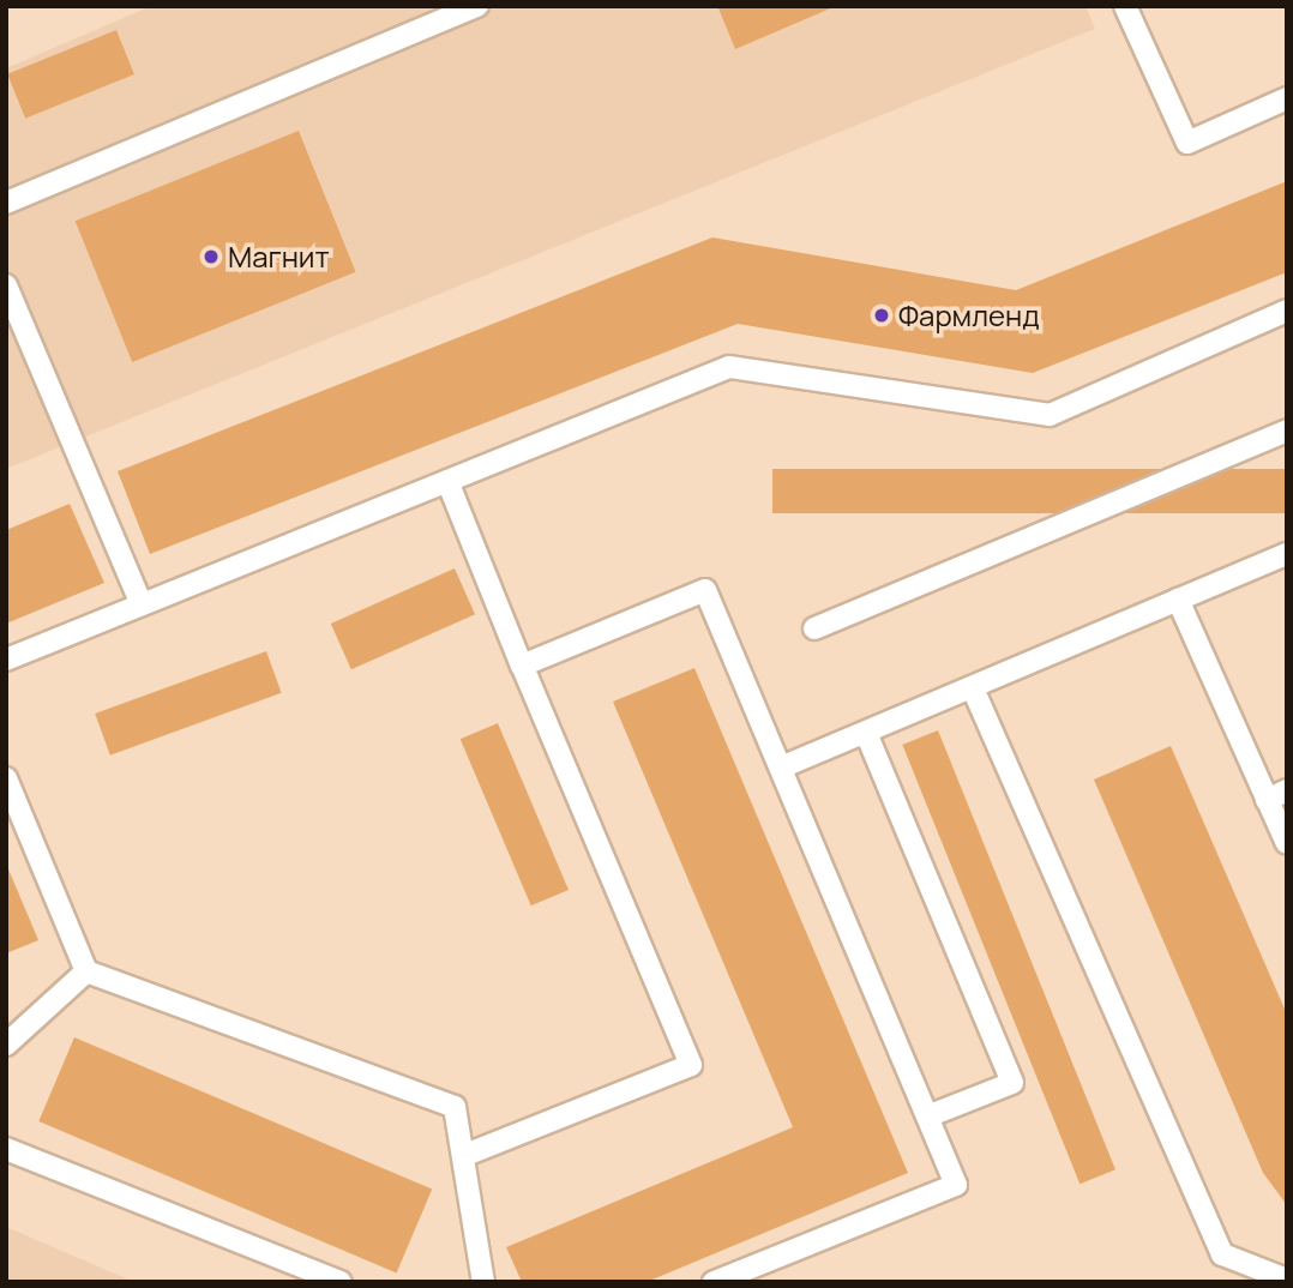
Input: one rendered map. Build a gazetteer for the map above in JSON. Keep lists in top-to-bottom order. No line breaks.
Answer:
{"places":["Магнит","Фармленд"]}
